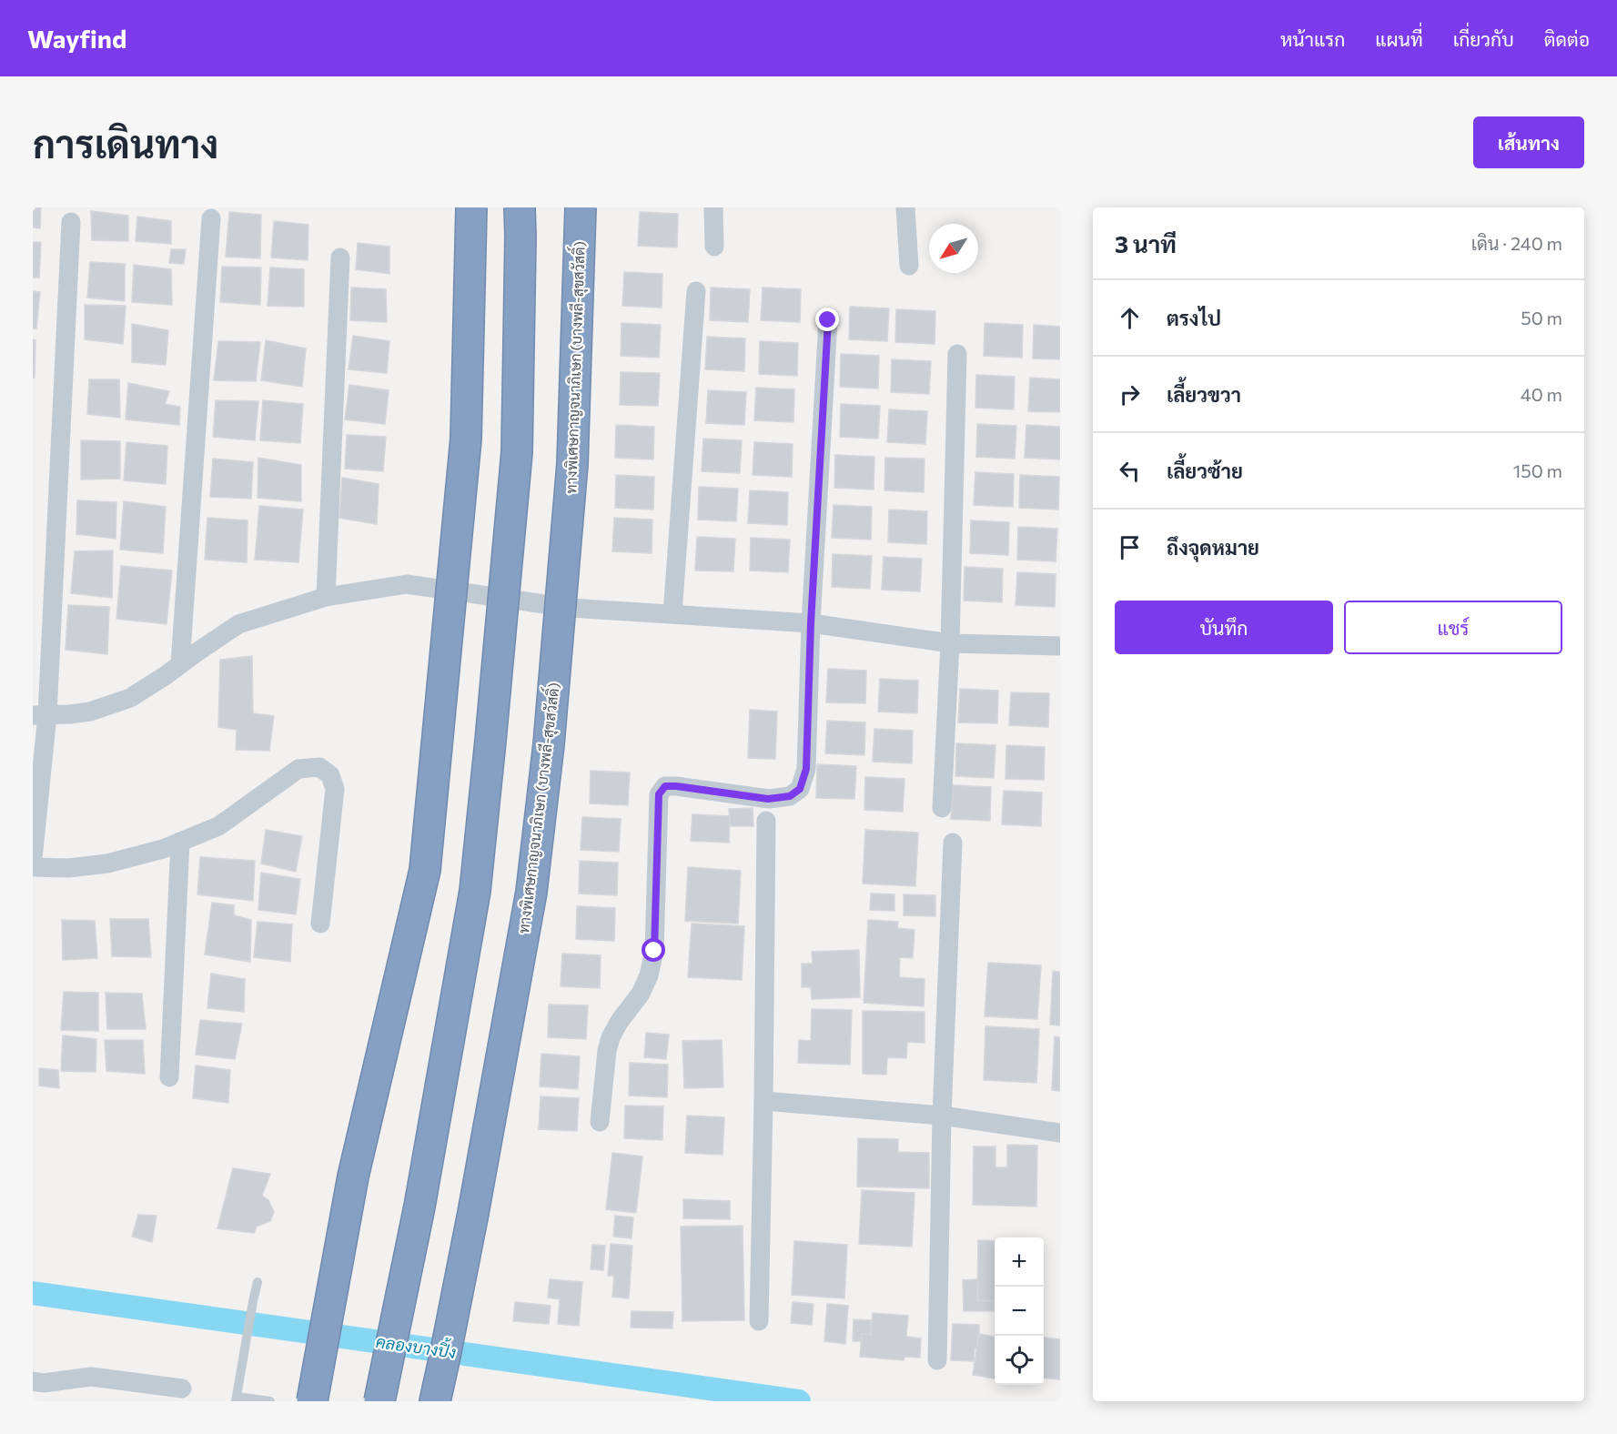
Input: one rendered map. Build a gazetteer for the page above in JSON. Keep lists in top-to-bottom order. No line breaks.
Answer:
{"streets":{"highway":["ทางพิเศษกาญจนาภิเษก (บางพลี-สุขสวัสดิ์)"]},"water":["คลองบางปิ้ง"],"north":"bottom left","page":{"header":"Wayfind","nav":["หน้าแรก","แผนที่","เกี่ยวกับ","ติดต่อ"],"buttons":["เส้นทาง",["บันทึก","แชร์"]],"title":"การเดินทาง","heading":["3 นาที","เดิน · 240 m"],"list":[["ตรงไป","50 m"],["เลี้ยวขวา","40 m"],["เลี้ยวซ้าย","150 m"],"ถึงจุดหมาย"],"map_buttons":["+","−"]}}
